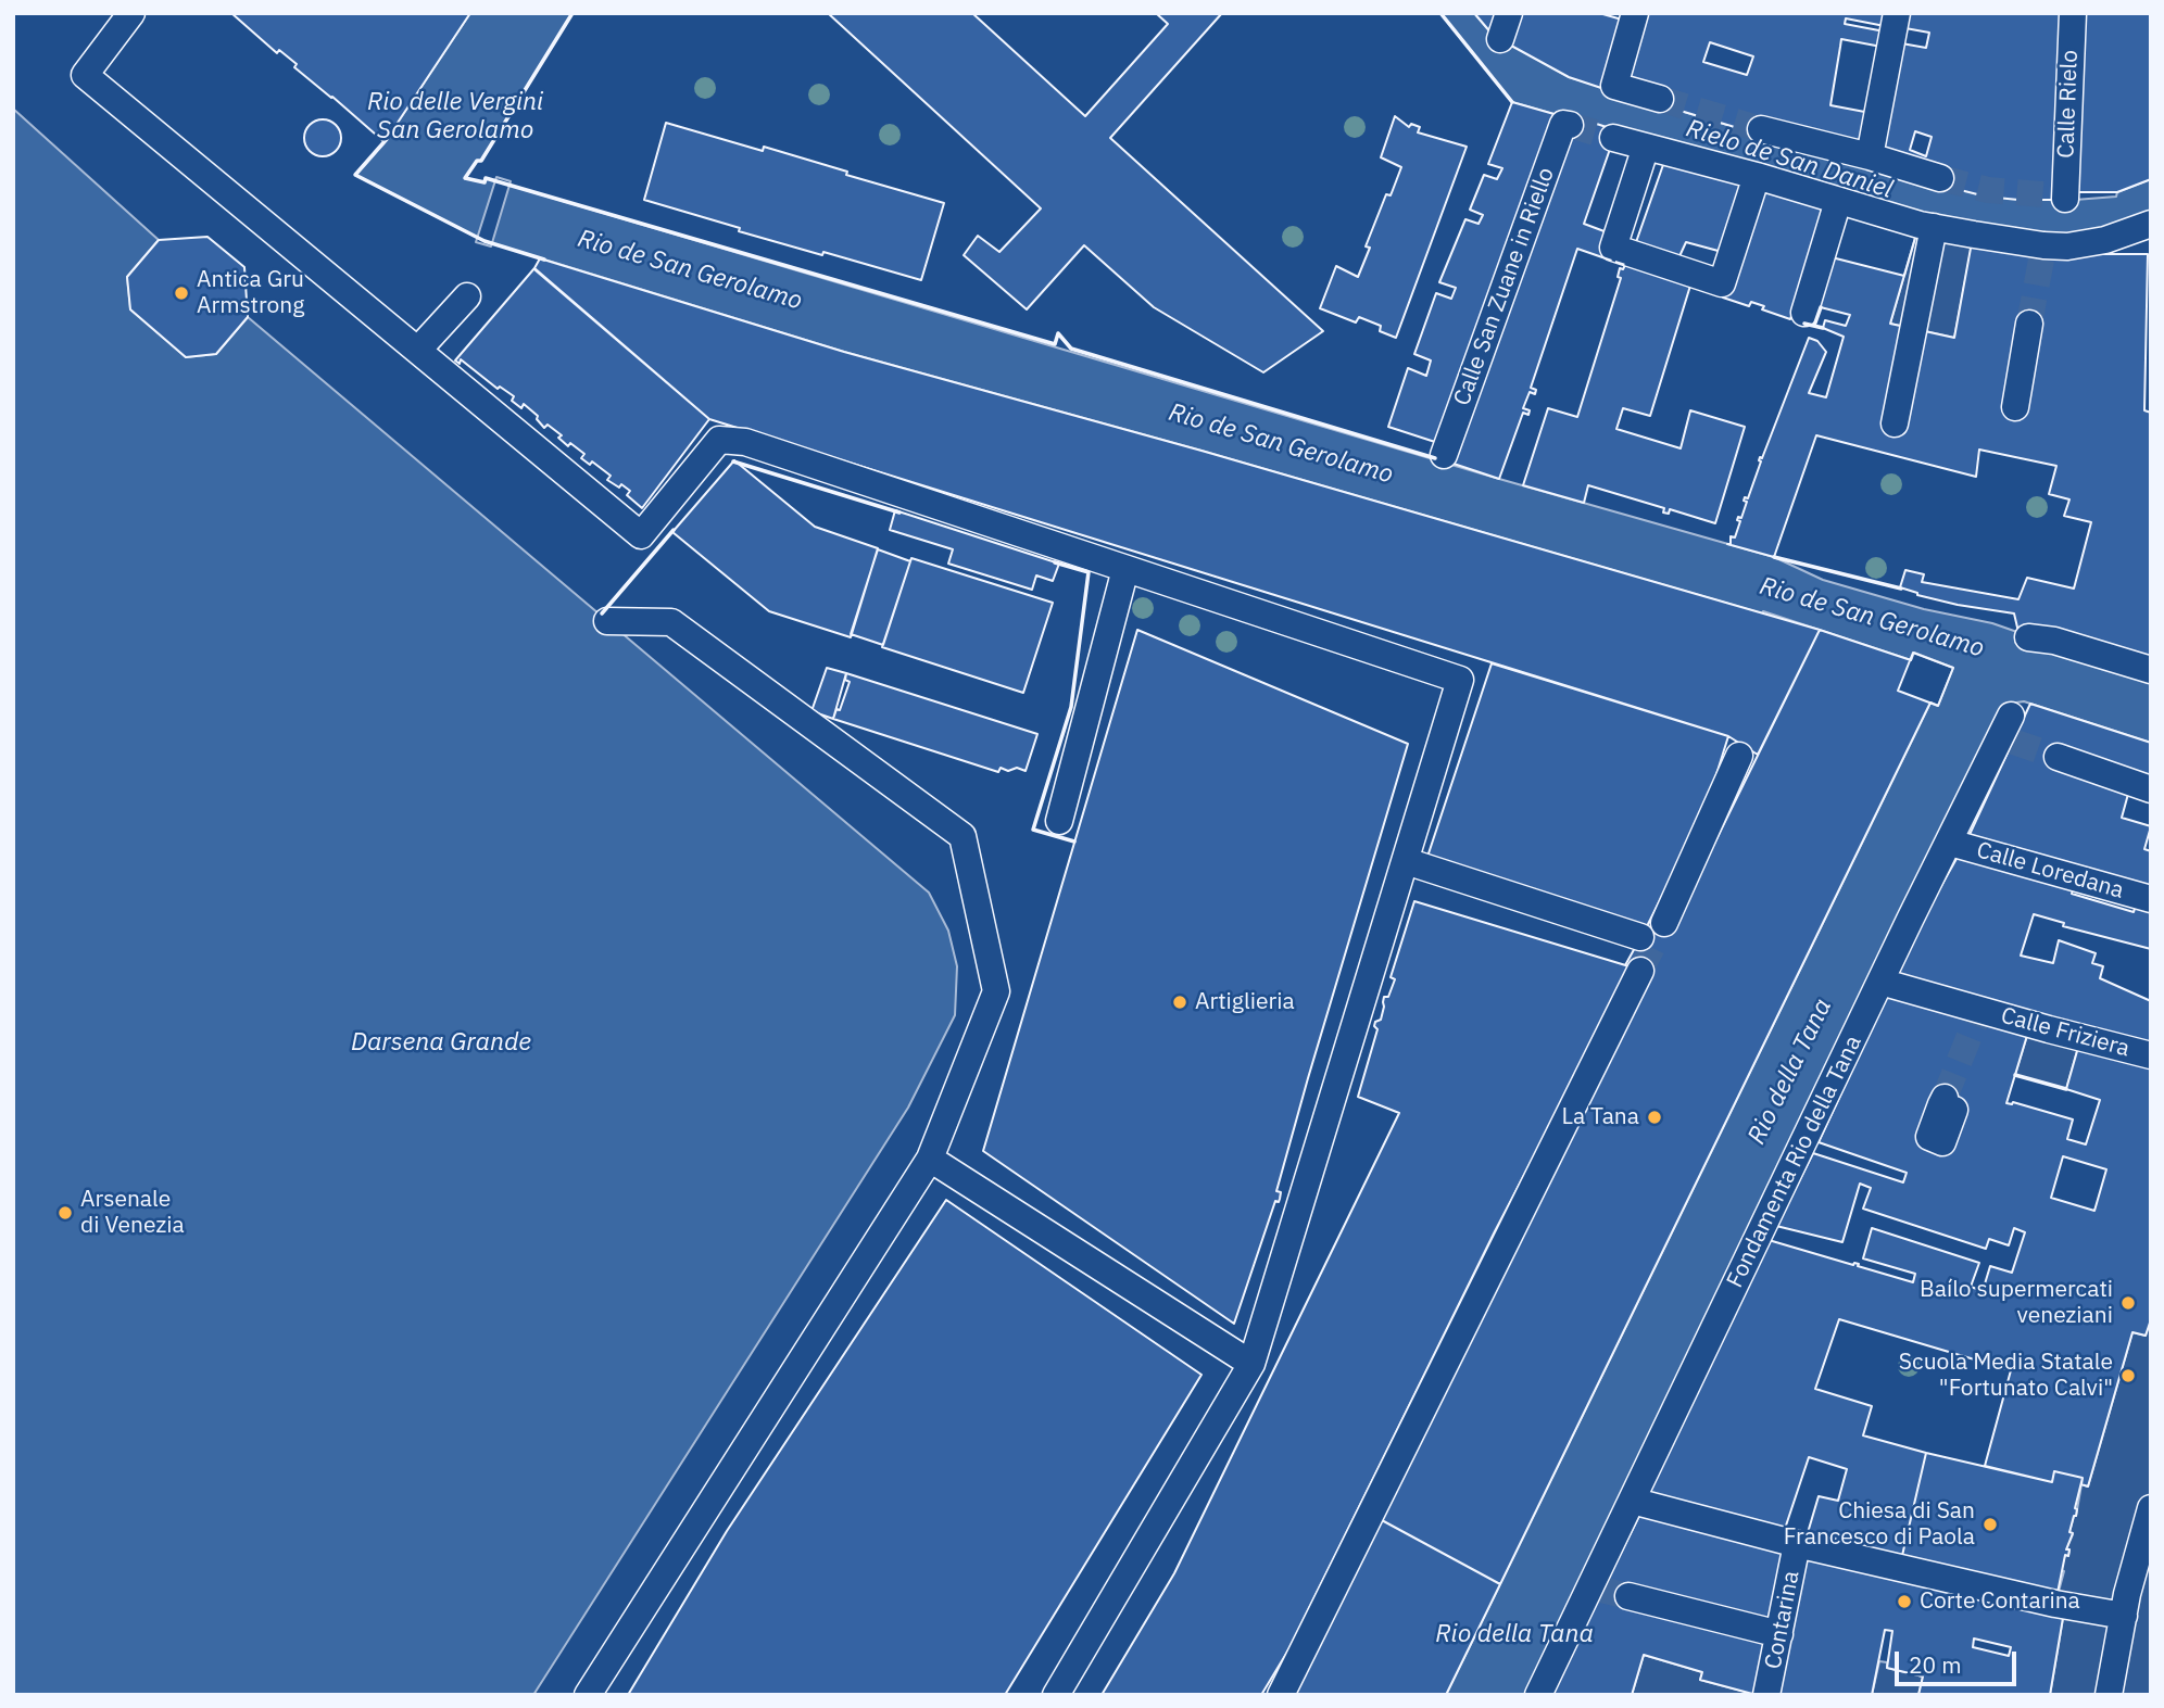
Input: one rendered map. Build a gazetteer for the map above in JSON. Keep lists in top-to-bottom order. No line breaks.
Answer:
{"streets":{"street":["Calle Rielo","Calle San Zuane in Riello","Calle Loredana","Calle Friziera","Fondamenta Rio della Tana","Contarina"]},"crossings":[["Calle Loredana","Fondamenta Rio della Tana"],["Calle Friziera","Fondamenta Rio della Tana"]],"water":["Rio delle Vergini San Gerolamo","Rielo de San Daniel","Rio de San Gerolamo","Darsena Grande","Rio della Tana"],"places":["Antica Gru Armstrong","Artiglieria","La Tana","Arsenale di Venezia","Baílo supermercati veneziani","Scuola Media Statale \"Fortunato Calvi\"","Chiesa di San Francesco di Paola","Corte Contarina"],"scale_bar":"20 m"}
